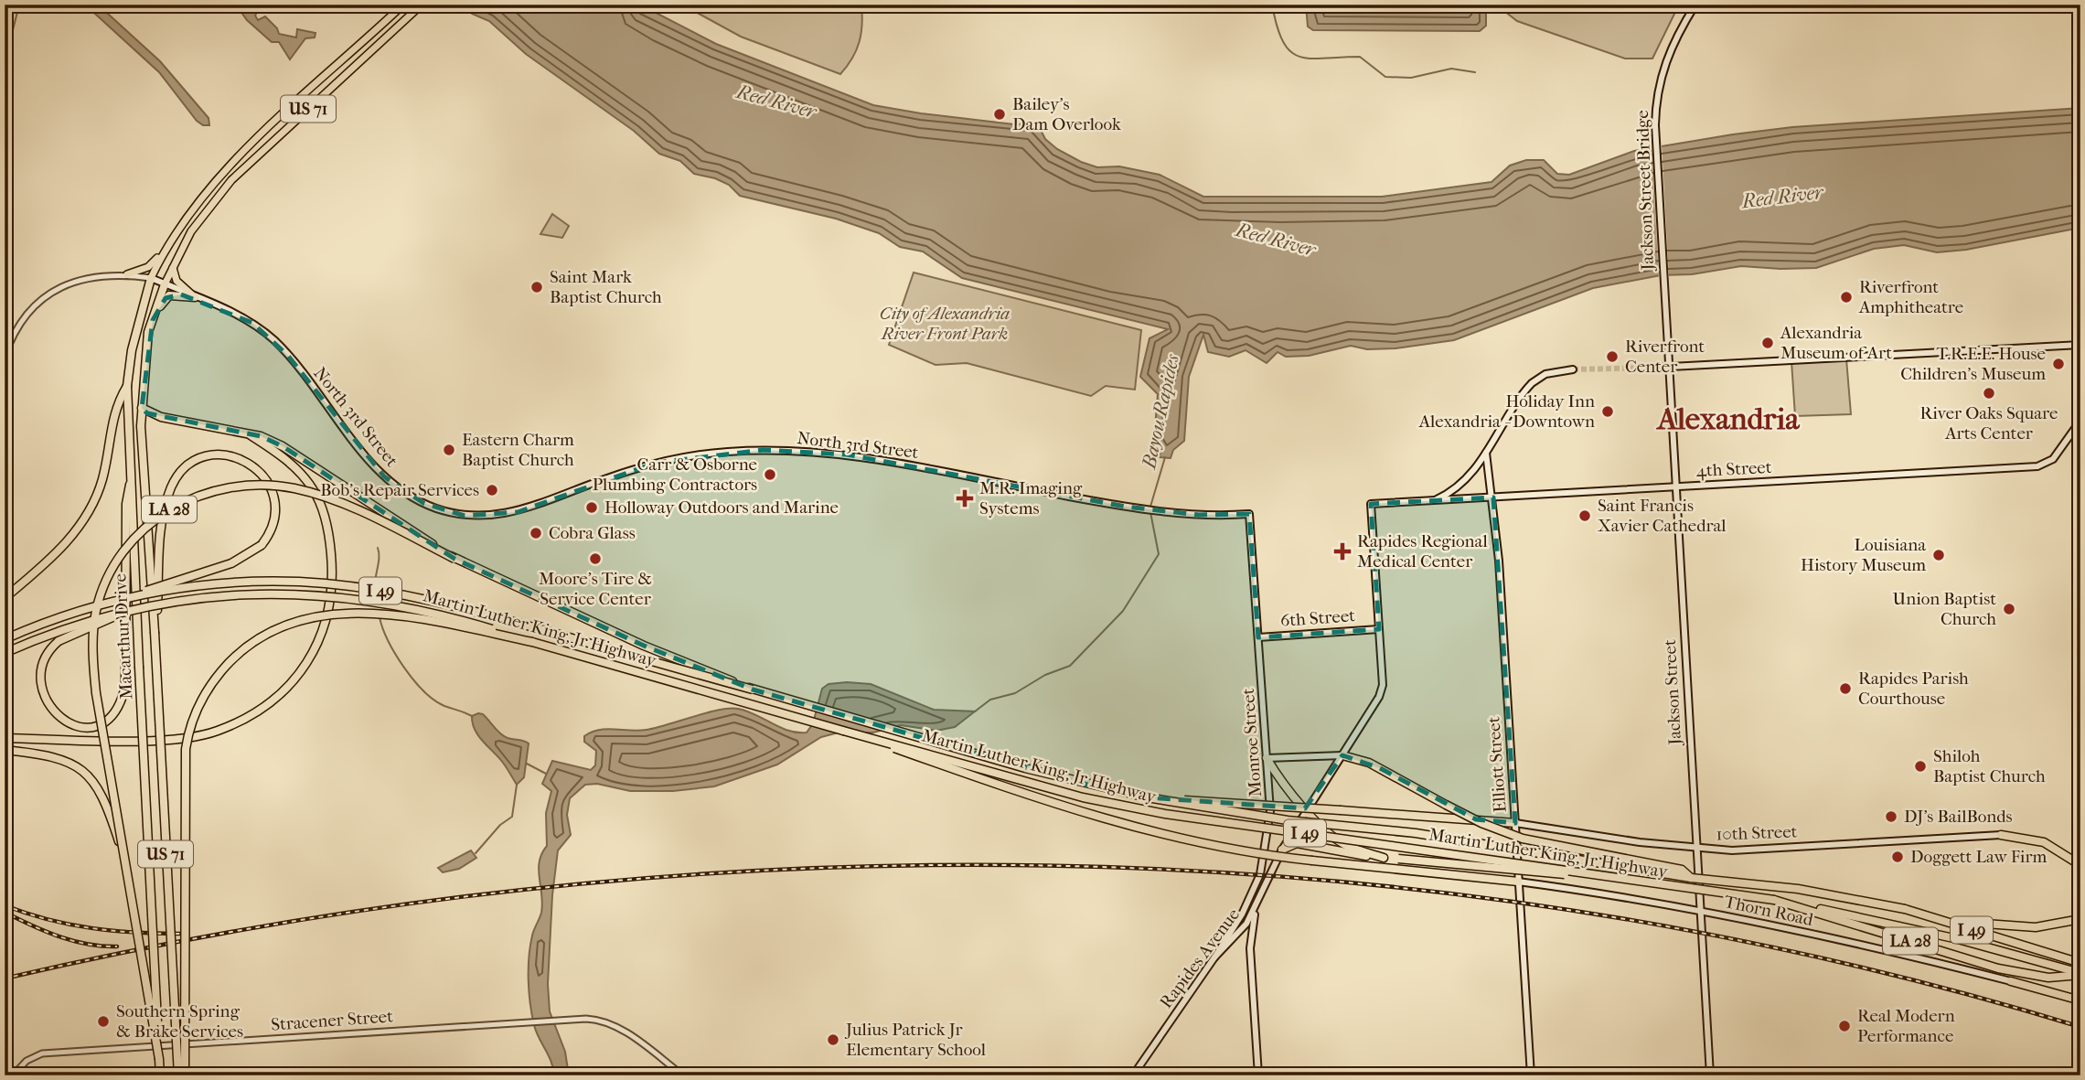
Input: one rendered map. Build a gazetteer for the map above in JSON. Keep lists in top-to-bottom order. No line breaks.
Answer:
{"streets":{"highway":["US 71","LA 28","I 49","Martin Luther King, Jr Highway","Macarthur Drive"],"main road":["Jackson Street Bridge","North 3rd Street","4th Street","6th Street","Jackson Street","Monroe Street","Elliott Street","10th Street","Thorn Road","Rapides Avenue"],"street":["Stracener Street"]},"crossings":[["Jackson Street Bridge","Jackson Street"],["North 3rd Street","Macarthur Drive"],["North 3rd Street","Monroe Street"],["4th Street","6th Street"],["4th Street","Jackson Street"],["4th Street","Elliott Street"],["4th Street","Rapides Avenue"],["LA 28","Martin Luther King, Jr Highway"],["LA 28","Macarthur Drive"],["6th Street","Monroe Street"],["6th Street","Rapides Avenue"],["Jackson Street","10th Street"],["Jackson Street","Thorn Road"],["Monroe Street","Rapides Avenue"],["Elliott Street","10th Street"],["Elliott Street","Thorn Road"]],"districts":["Alexandria"],"water":["Red River","Bayou Rapides"],"parks":["City of Alexandria River Front Park"],"places":{"other":["Bailey's Dam Overlook","Saint Mark Baptist Church","Riverfront Amphitheatre","Alexandria Museum of Art","Riverfront Center","T.R.E.E. House Children's Museum","River Oaks Square Arts Center","Holiday Inn Alexandria - Downtown","Eastern Charm Baptist Church","Carr & Osborne Plumbing Contractors","Bob's Repair Services","Holloway Outdoors and Marine","Saint Francis Xavier Cathedral","Cobra Glass","Louisiana History Museum","Moore's Tire & Service Center","Union Baptist Church","Rapides Parish Courthouse","Shiloh Baptist Church","DJ's BailBonds","Doggett Law Firm","Southern Spring & Brake Services","Real Modern Performance","Julius Patrick Jr Elementary School"],"health":["M.R. Imaging Systems","Rapides Regional Medical Center"]}}
